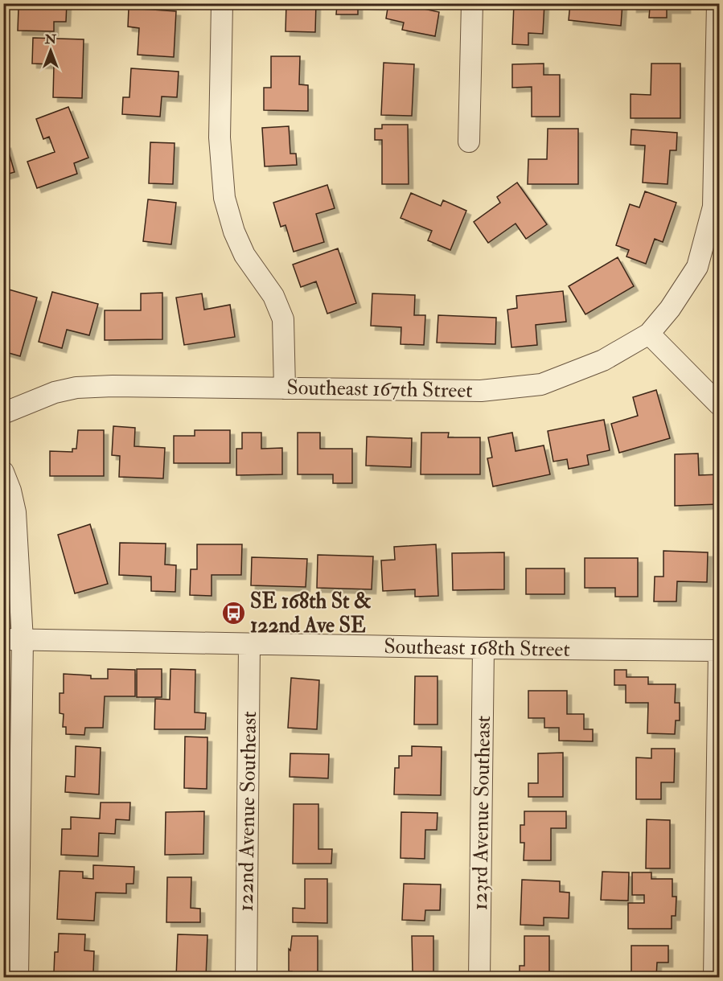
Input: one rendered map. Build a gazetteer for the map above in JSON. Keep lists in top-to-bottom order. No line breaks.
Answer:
{"streets":{"street":["Southeast 167th Street","Southeast 168th Street","122nd Avenue Southeast","123rd Avenue Southeast"]},"crossings":[["Southeast 168th Street","122nd Avenue Southeast"],["Southeast 168th Street","123rd Avenue Southeast"]],"places":{"bus stop":["SE 168th St & 122nd Ave SE"]},"north":"top"}
